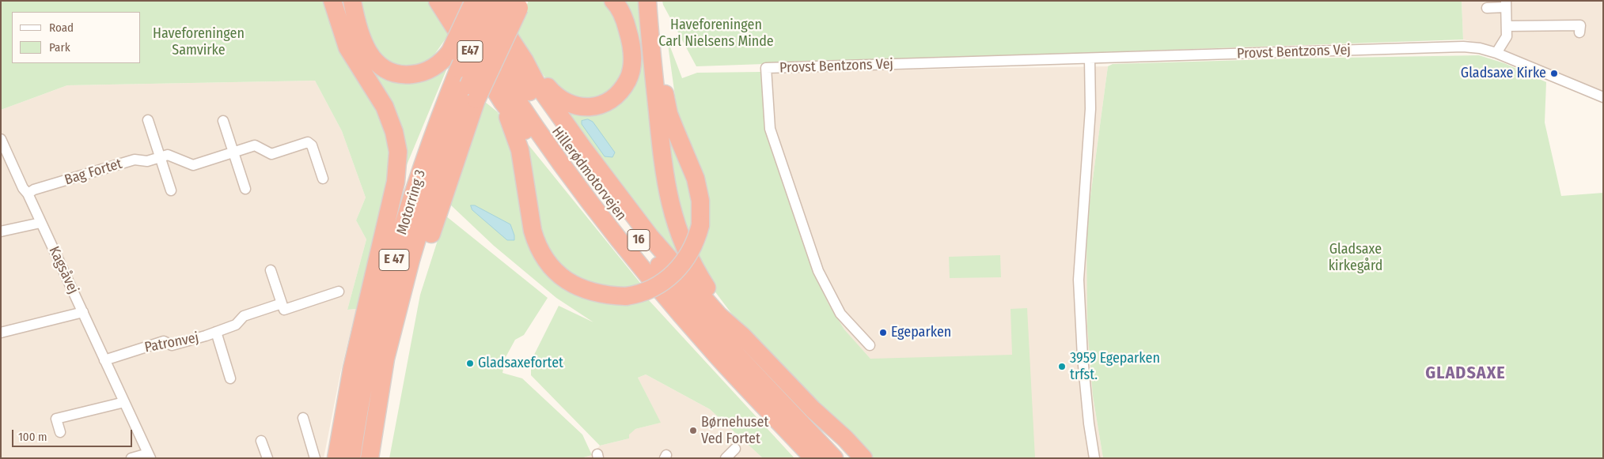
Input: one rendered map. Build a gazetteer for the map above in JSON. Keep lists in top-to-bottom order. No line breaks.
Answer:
{"streets":{"highway":["E47","Hillerødmotorvejen","Motorring 3","16","E 47"],"street":["Provst Bentzons Vej","Bag Fortet","Kagsåvej","Patronvej"]},"crossings":[["Bag Fortet","Kagsåvej"],["Kagsåvej","Patronvej"]],"districts":["GLADSAXE"],"parks":["Haveforeningen Carl Nielsens Minde","Haveforeningen Samvirke","Gladsaxe kirkegård"],"places":["Gladsaxe Kirke","Egeparken","Gladsaxefortet","3959 Egeparken trfst.","Børnehuset Ved Fortet"],"legend":["Road","Park"],"scale_bar":"100 m"}
